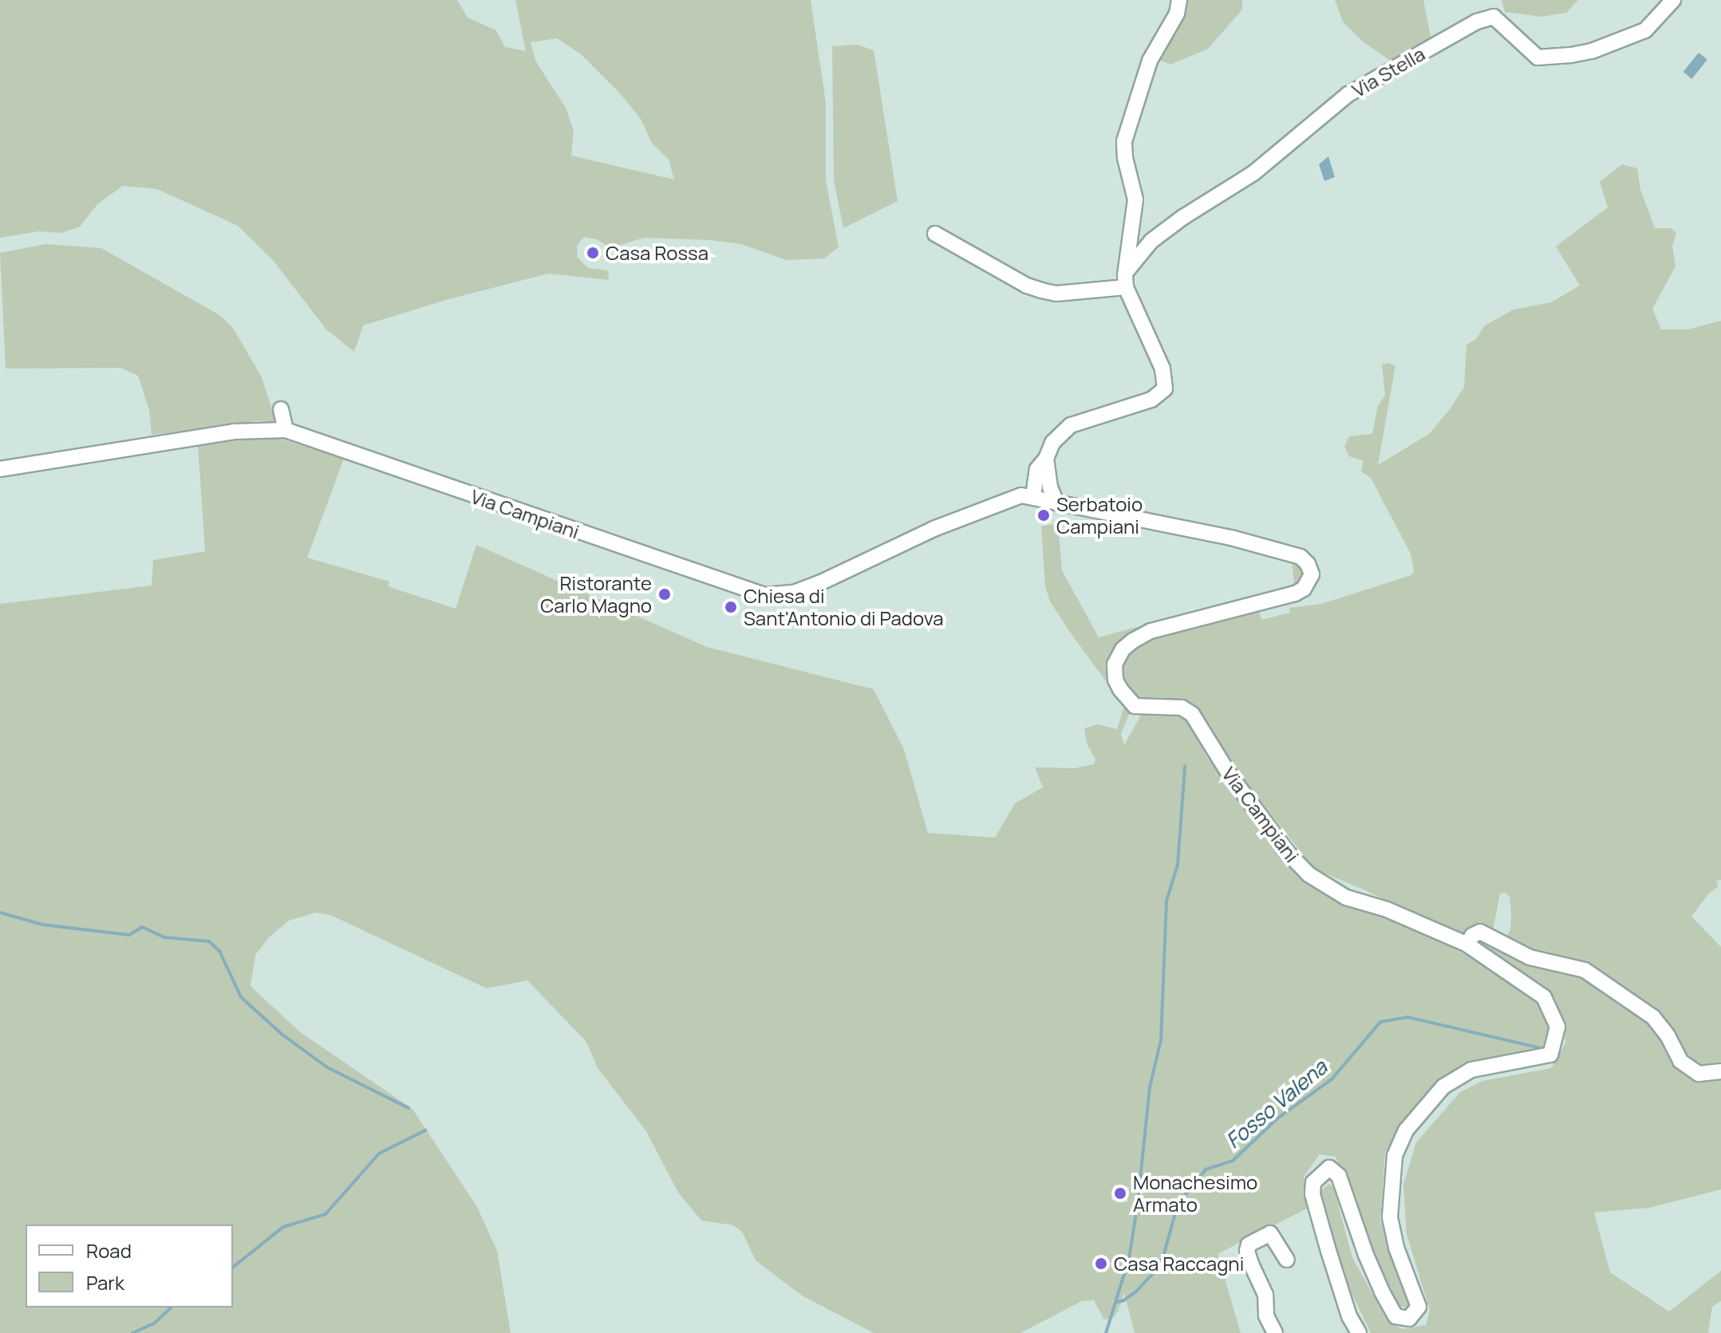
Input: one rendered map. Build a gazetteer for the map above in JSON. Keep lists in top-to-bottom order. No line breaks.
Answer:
{"streets":{"street":["Via Stella","Via Campiani"]},"water":["Fosso Valena"],"places":["Casa Rossa","Serbatoio Campiani","Ristorante Carlo Magno","Chiesa di Sant'Antonio di Padova","Monachesimo Armato","Casa Raccagni"],"legend":["Road","Park"]}
